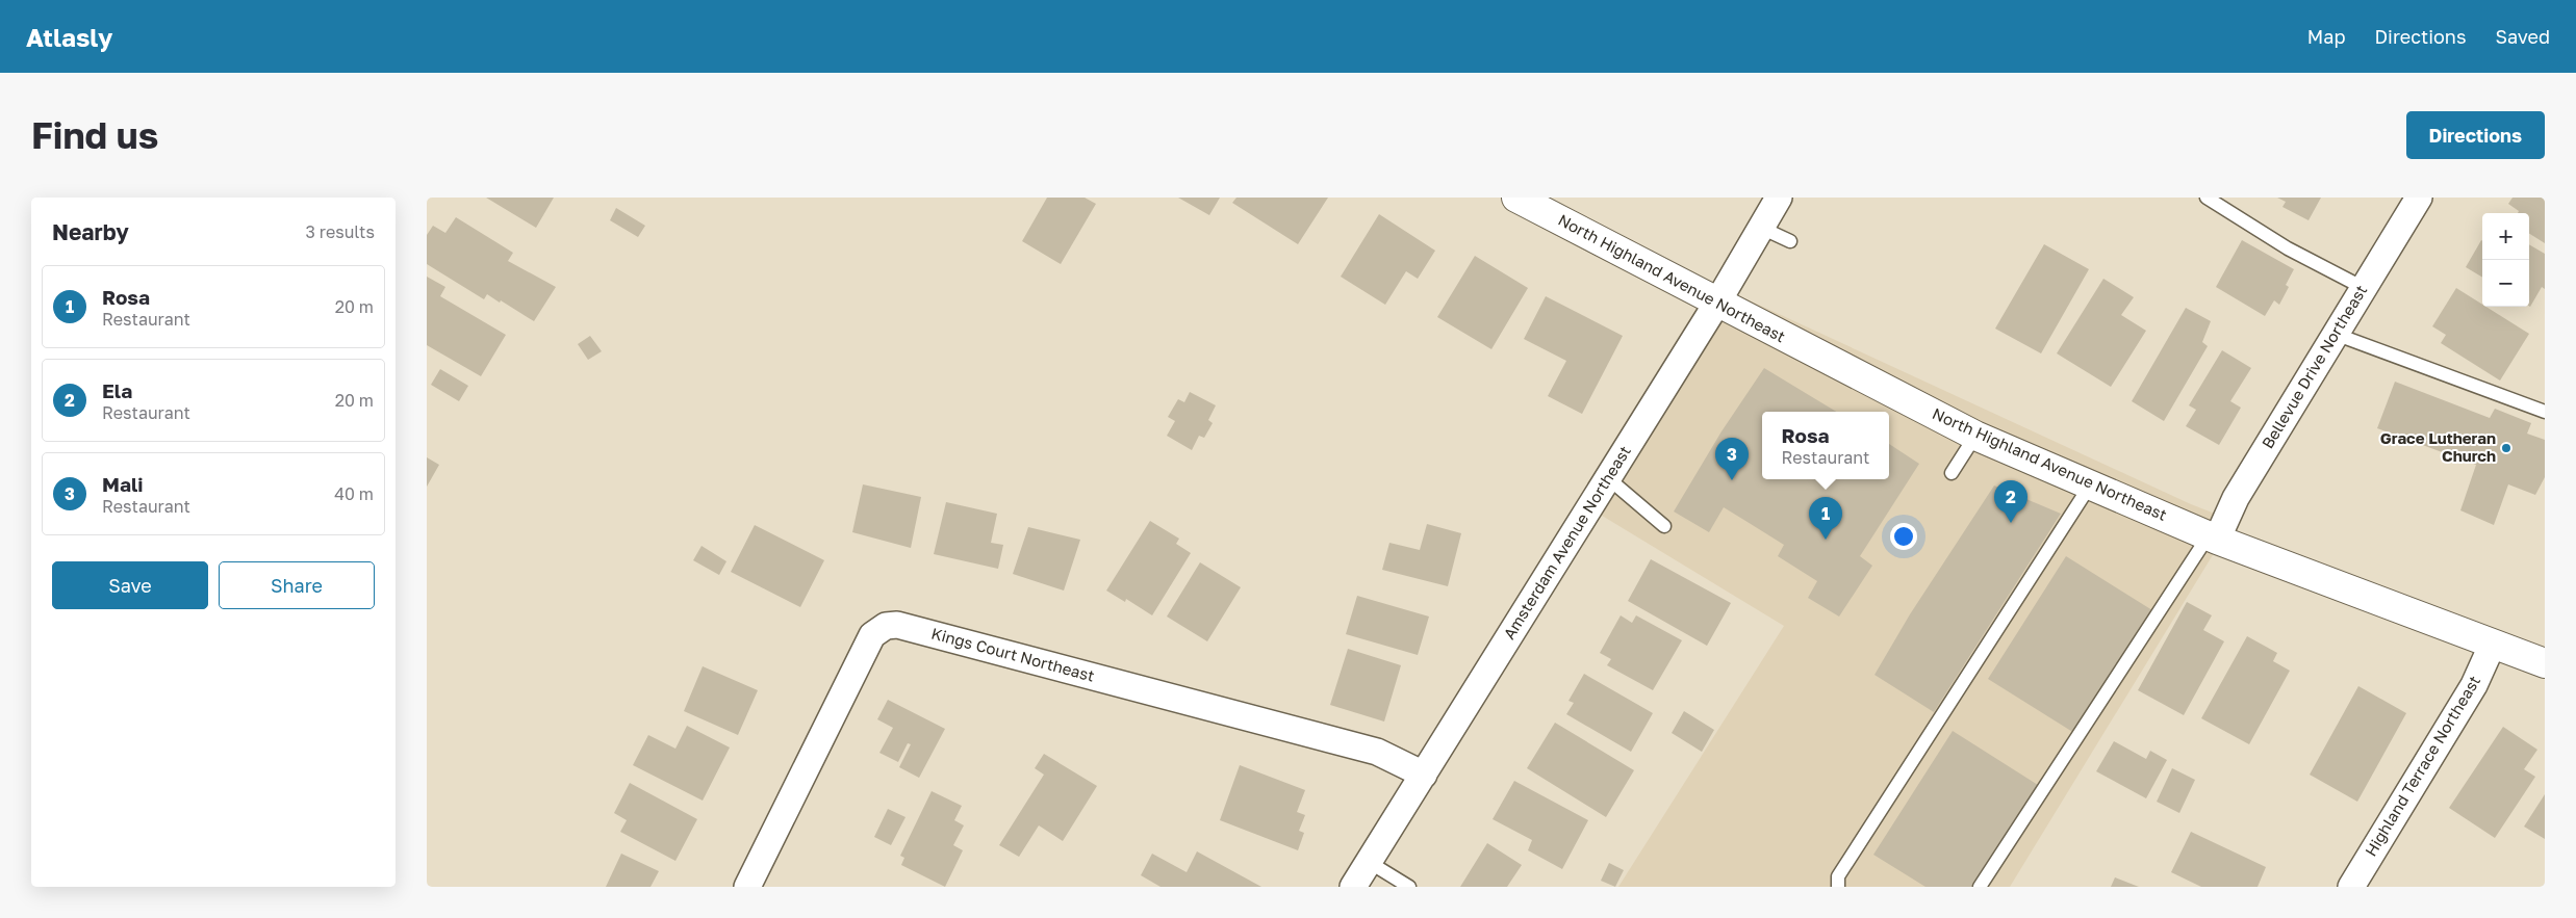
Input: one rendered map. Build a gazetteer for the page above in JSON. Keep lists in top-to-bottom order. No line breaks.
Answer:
{"streets":{"street":["North Highland Avenue Northeast","Bellevue Drive Northeast","Amsterdam Avenue Northeast","Kings Court Northeast","Highland Terrace Northeast"]},"crossings":[["North Highland Avenue Northeast","Bellevue Drive Northeast"],["North Highland Avenue Northeast","Amsterdam Avenue Northeast"],["North Highland Avenue Northeast","Highland Terrace Northeast"],["Amsterdam Avenue Northeast","Kings Court Northeast"]],"places":["Grace Lutheran Church"],"page":{"header":"Atlasly","nav":["Map","Directions","Saved"],"buttons":["Directions",["Save","Share"]],"title":"Find us","heading":["Nearby","3 results"],"map_buttons":["+","−"],"list":[{"mark":"1","name":"Rosa","note":"Restaurant","value":"20 m"},{"mark":"2","name":"Ela","note":"Restaurant","value":"20 m"},{"mark":"3","name":"Mali","note":"Restaurant","value":"40 m"}],"popup":["Rosa","Restaurant"],"pins":["3","2","1"]}}
